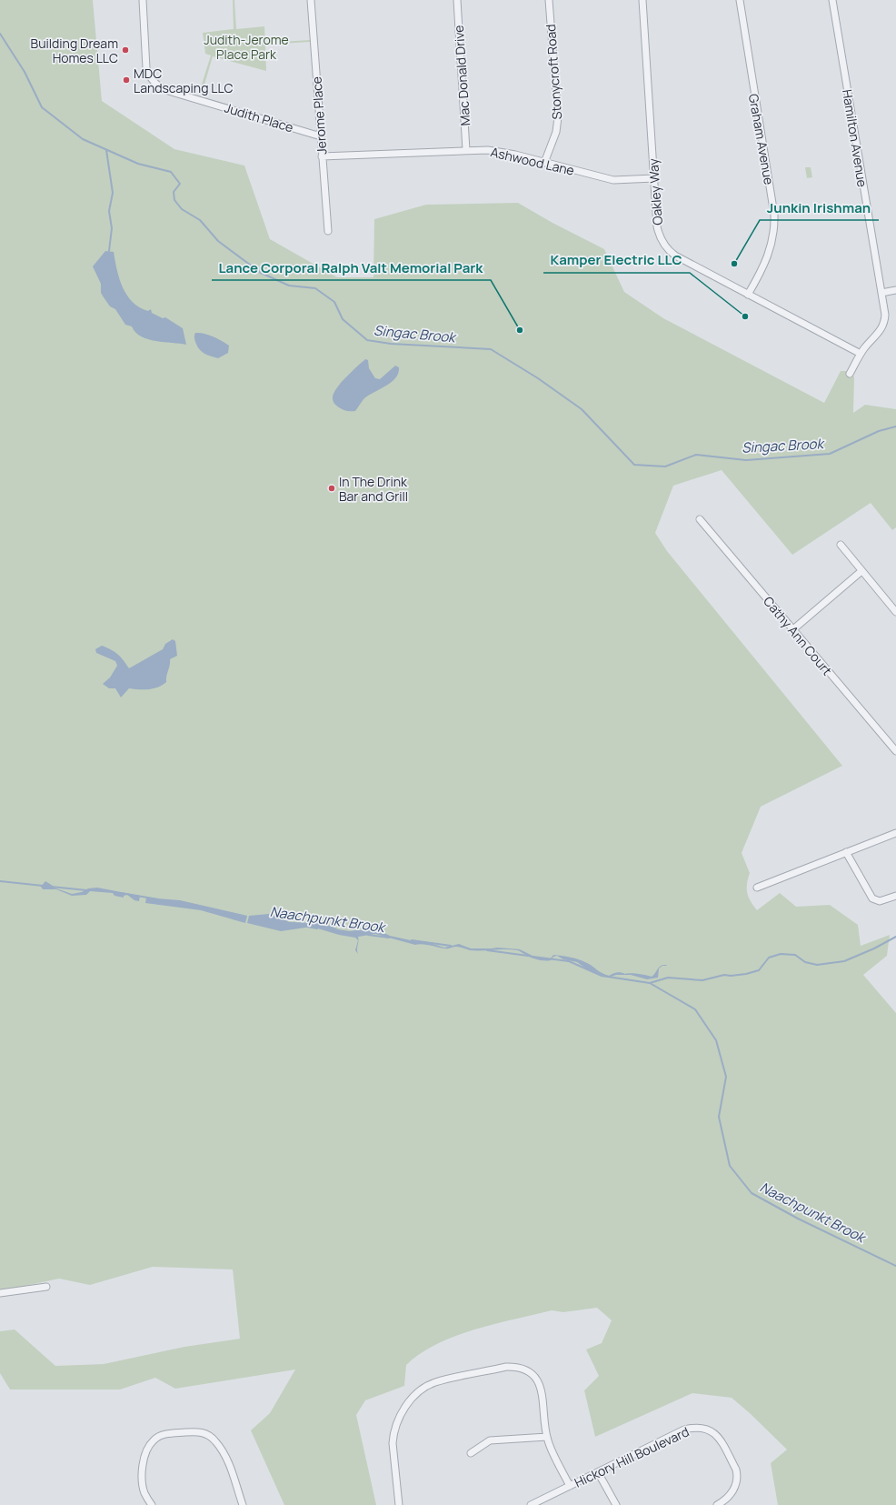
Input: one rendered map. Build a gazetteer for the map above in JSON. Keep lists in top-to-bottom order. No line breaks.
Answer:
{"streets":{"street":["Stonycroft Road","Mac Donald Drive","Jerome Place","Judith Place","Hamilton Avenue","Graham Avenue","Ashwood Lane","Oakley Way","Cathy Ann Court","Hickory Hill Boulevard"]},"crossings":[["Stonycroft Road","Ashwood Lane"],["Mac Donald Drive","Ashwood Lane"],["Jerome Place","Judith Place"],["Jerome Place","Ashwood Lane"],["Hamilton Avenue","Oakley Way"],["Graham Avenue","Oakley Way"],["Ashwood Lane","Oakley Way"]],"water":["Singac Brook","Naachpunkt Brook"],"parks":["Judith-Jerome Place Park"],"places":["Building Dream Homes LLC","MDC Landscaping LLC","Junkin Irishman","Kamper Electric LLC","Lance Corporal Ralph Valt Memorial Park","In The Drink Bar and Grill"]}
